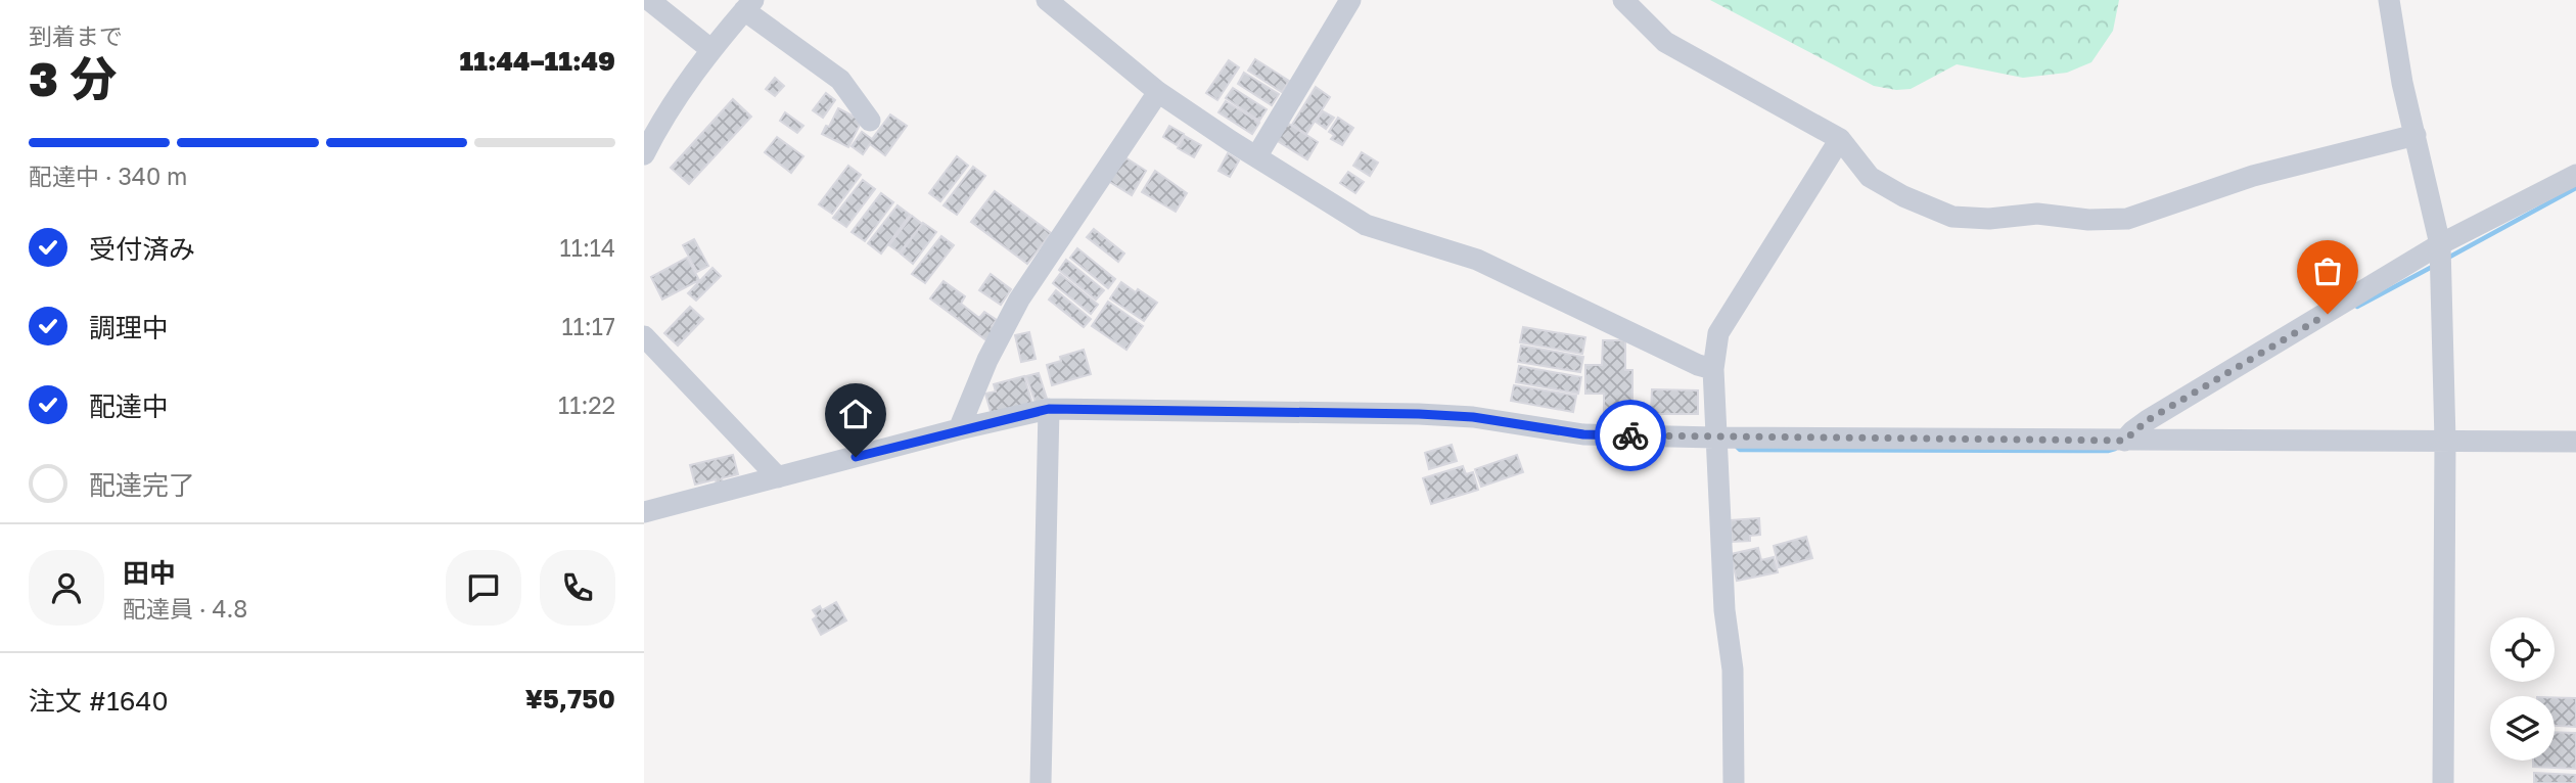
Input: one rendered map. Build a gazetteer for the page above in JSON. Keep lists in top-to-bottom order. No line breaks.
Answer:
{"page":{"heading":["3 分","到着まで","11:44–11:49"],"panel":["田中","配達員 · 4.8","注文 #1640","¥5,750"],"bar":"配達中 · 340 m","list":[["受付済み","11:14"],["調理中","11:17"],["配達中","11:22"],"配達完了"]}}
